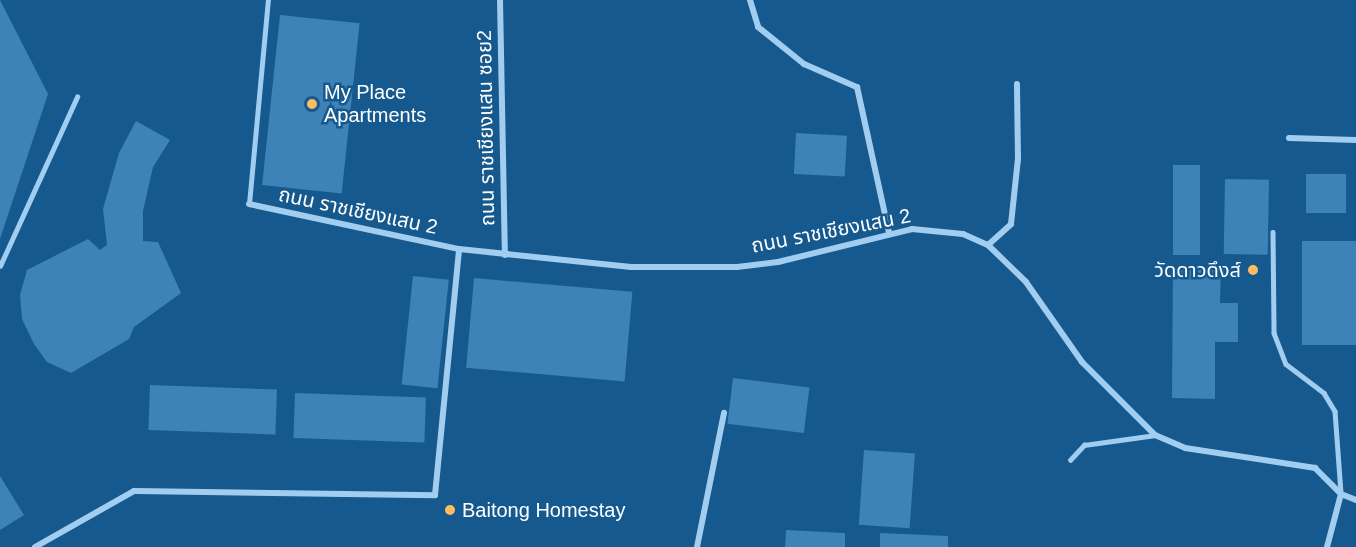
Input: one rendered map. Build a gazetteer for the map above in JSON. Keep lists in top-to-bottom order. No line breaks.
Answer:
{"streets":{"street":["ถนน ราชเชียงแสน ซอย2","ถนน ราชเชียงแสน 2"]},"crossings":[["ถนน ราชเชียงแสน ซอย2","ถนน ราชเชียงแสน 2"]],"places":["My Place Apartments","วัดดาวดึงส์","Baitong Homestay"]}
